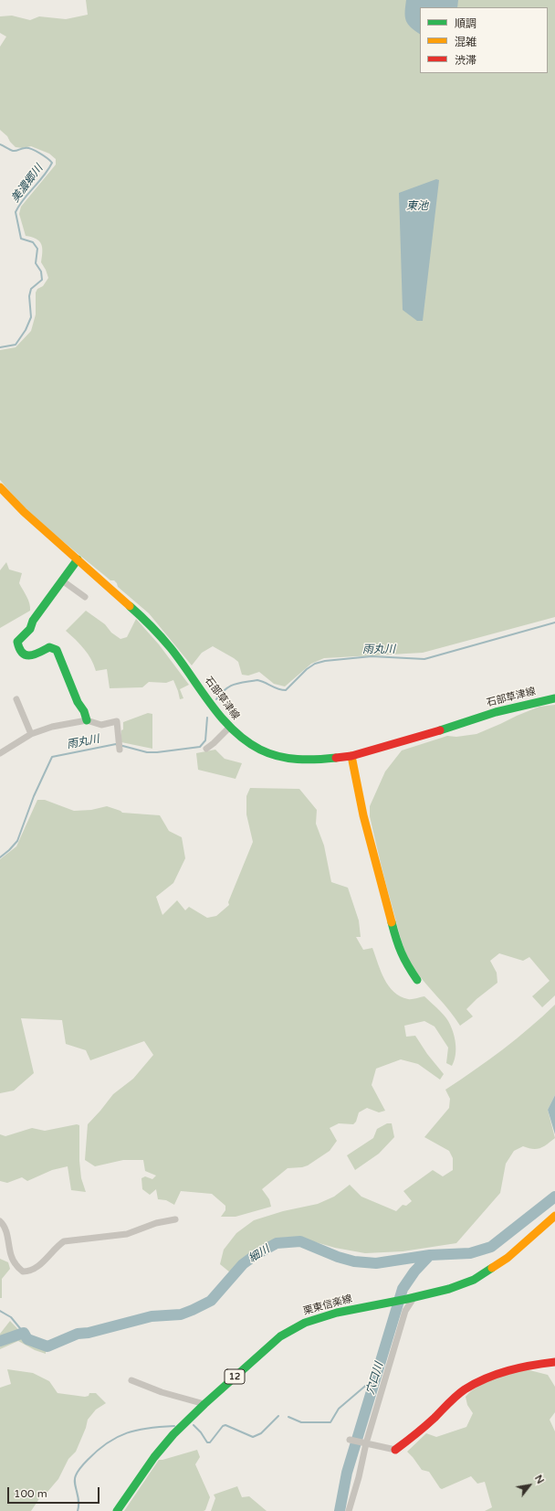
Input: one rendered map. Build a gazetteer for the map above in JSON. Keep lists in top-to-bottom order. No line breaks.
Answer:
{"streets":{"main road":["石部草津線","栗東信楽線","12"]},"water":["美濃郷川","東池","雨丸川","細川","穴口川"],"legend":["順調","混雑","渋滞"],"scale_bar":"100 m","north":"top right"}
